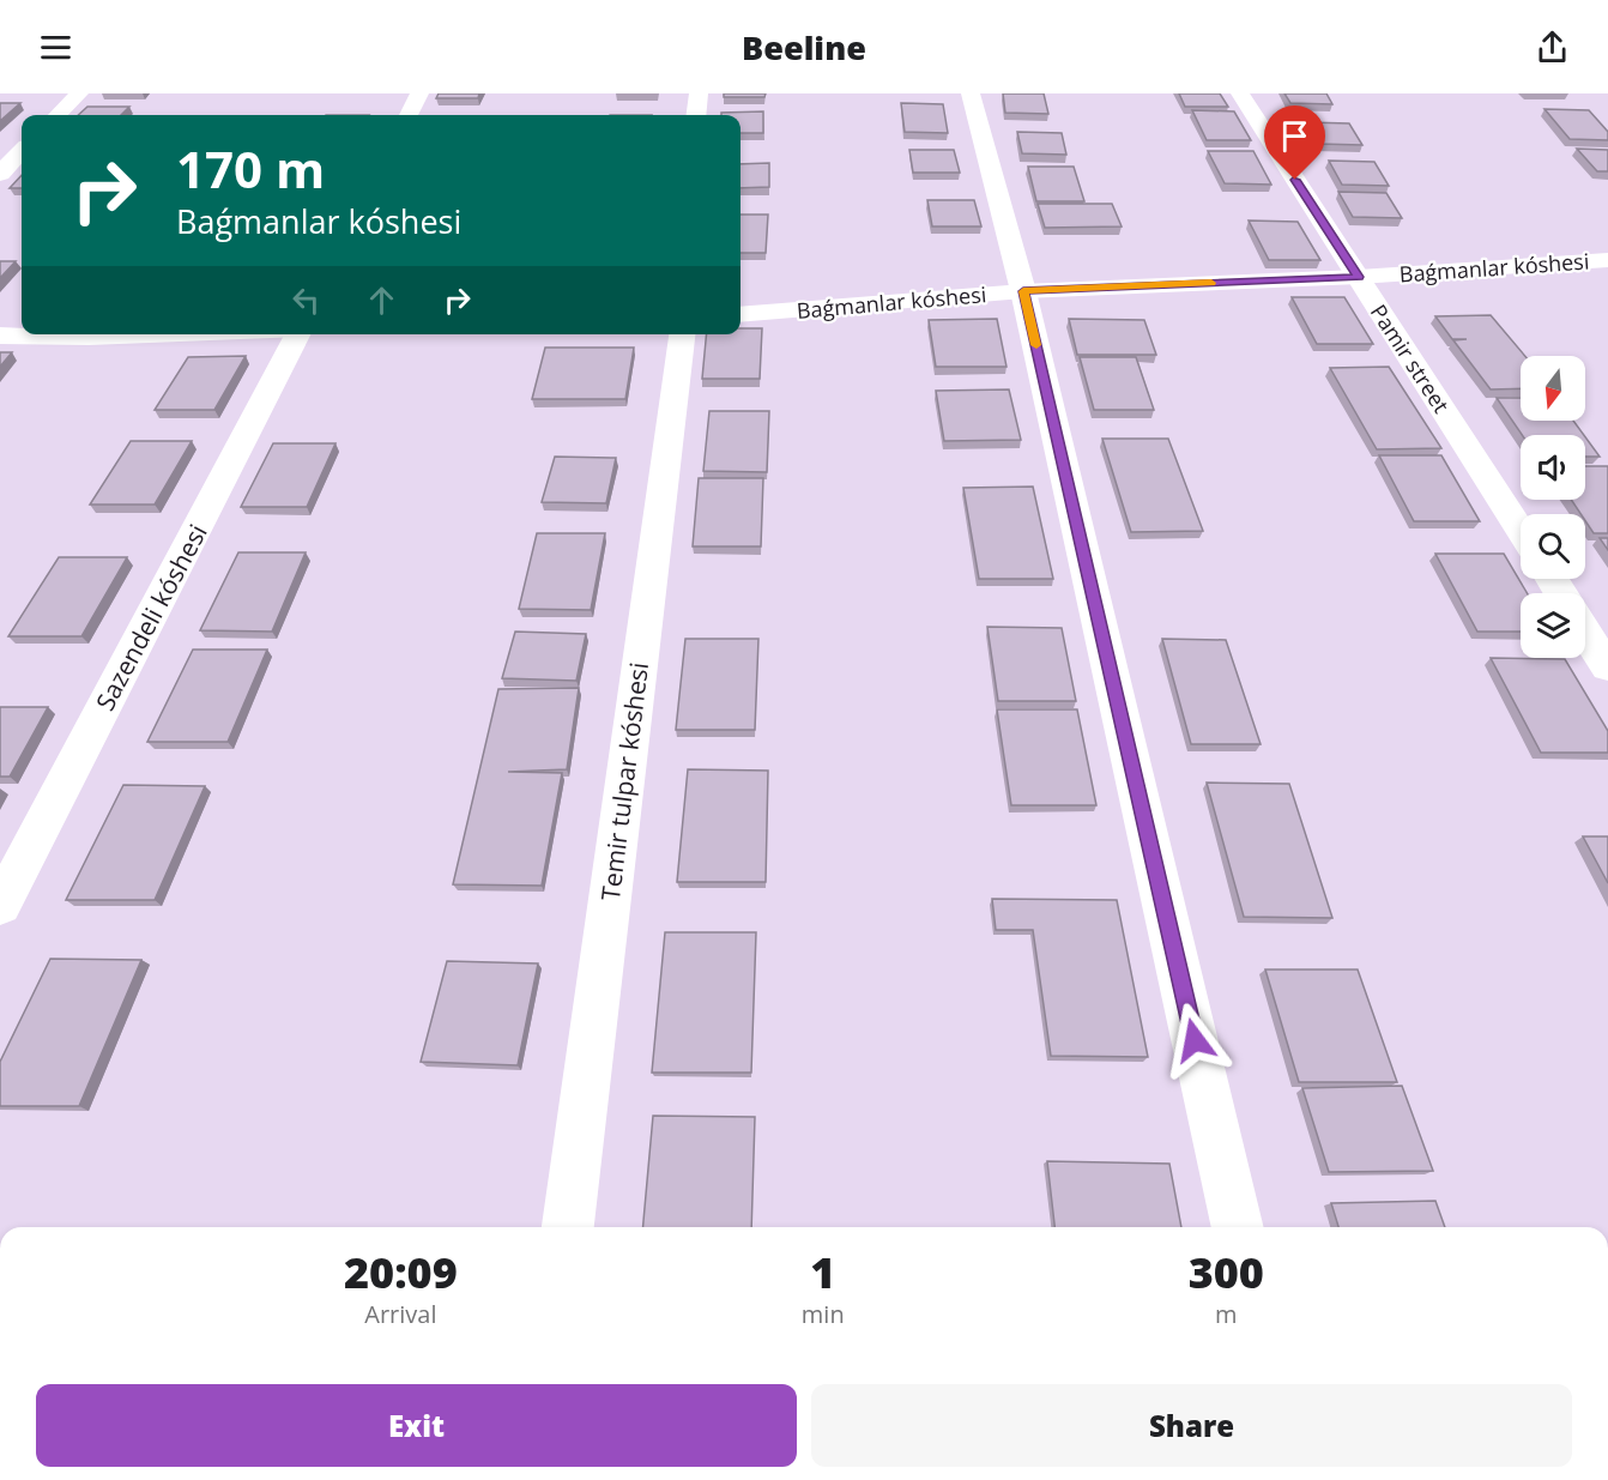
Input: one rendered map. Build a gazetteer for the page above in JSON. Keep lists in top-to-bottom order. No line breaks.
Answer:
{"streets":{"street":["Baǵmanlar kóshesi","Pamir street","Sazendeli kóshesi","Temir tulpar kóshesi"]},"crossings":[["Baǵmanlar kóshesi","Pamir street"]],"north":"bottom","page":{"header":"Beeline","turn":["170 m","Baǵmanlar kóshesi"],"eta":["20:09","Arrival","1","min","300","m"],"buttons":["Exit","Share"]}}
